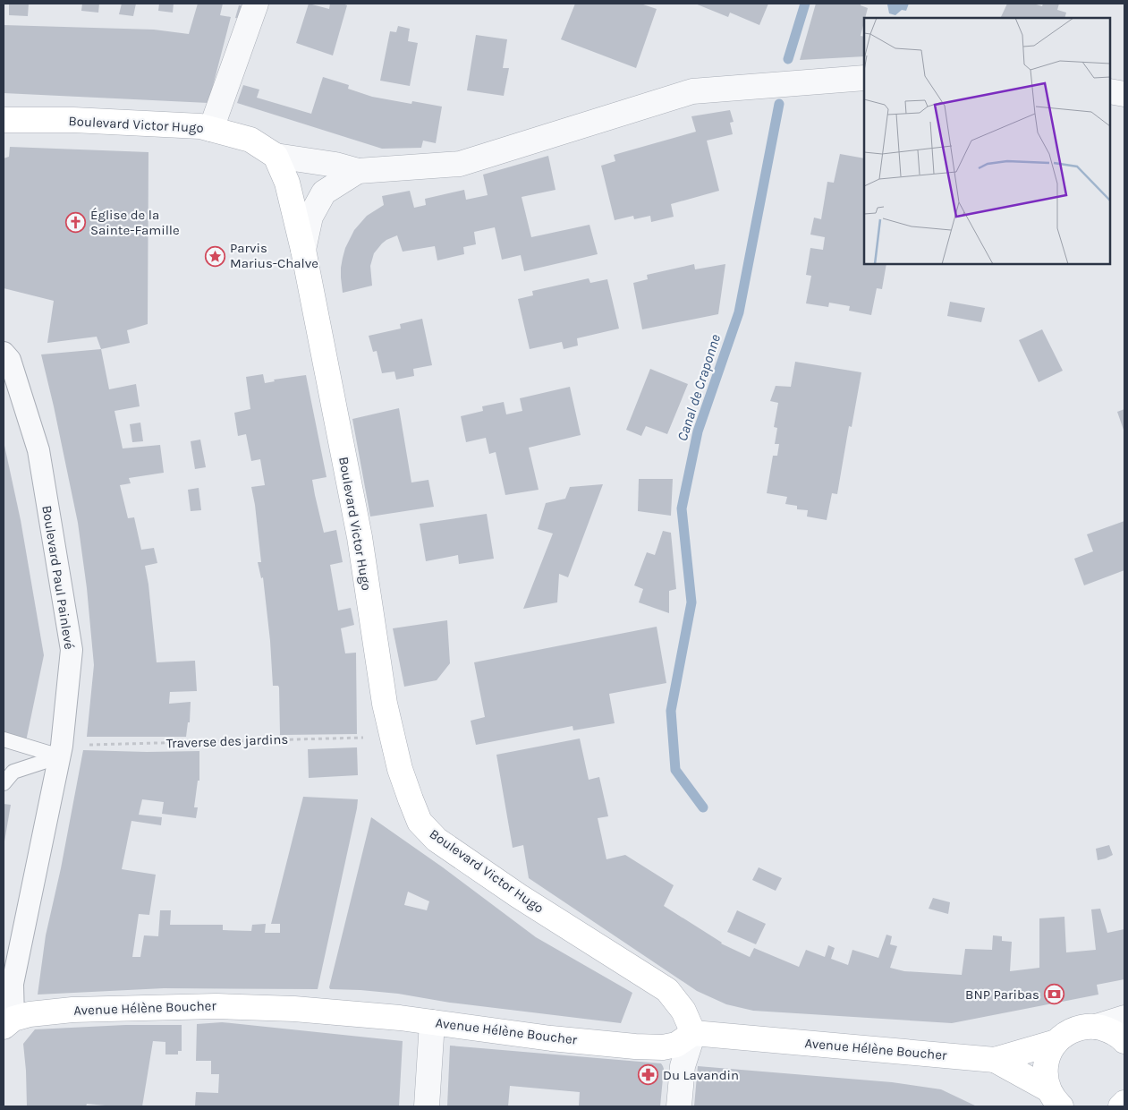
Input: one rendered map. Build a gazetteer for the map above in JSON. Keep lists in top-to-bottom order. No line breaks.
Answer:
{"streets":{"main road":["Boulevard Victor Hugo","Avenue Hélène Boucher"],"street":["Boulevard Paul Painlevé"],"path":["Traverse des jardins"]},"crossings":[["Boulevard Victor Hugo","Traverse des jardins"],["Boulevard Victor Hugo","Avenue Hélène Boucher"],["Boulevard Paul Painlevé","Traverse des jardins"],["Boulevard Paul Painlevé","Avenue Hélène Boucher"]],"water":["Canal de Craponne"],"places":{"church":["Église de la Sainte-Famille"],"place":["Parvis Marius-Chalve"],"bank":["BNP Paribas"],"pharmacy":["Du Lavandin"]}}
